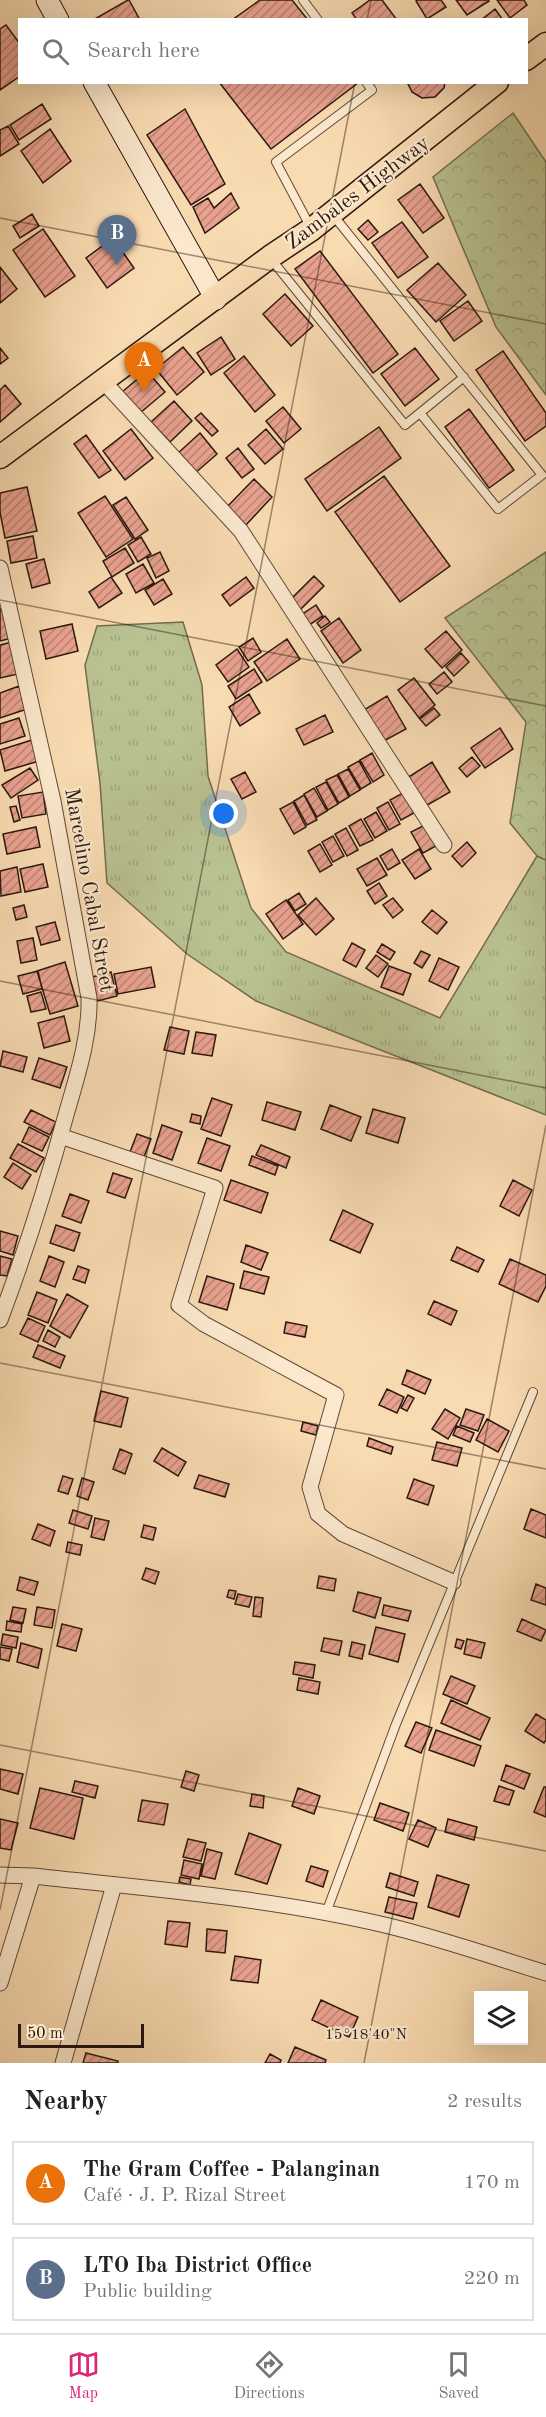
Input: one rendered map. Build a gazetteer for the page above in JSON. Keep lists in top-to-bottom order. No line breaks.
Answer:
{"streets":{"main road":["Zambales Highway"],"street":["Marcelino Cabal Street"]},"scale_bar":"50 m","page":{"search":"Search here","pins":["B","A"],"scale":"50 m","heading":["Nearby","2 results"],"list":[{"mark":"A","name":"The Gram Coffee - Palanginan","note":"Café · J. P. Rizal Street","value":"170 m"},{"mark":"B","name":"LTO Iba District Office","note":"Public building","value":"220 m"}],"nav":["Map","Directions","Saved"]},"coordinates":["15°18'40\"N"]}
